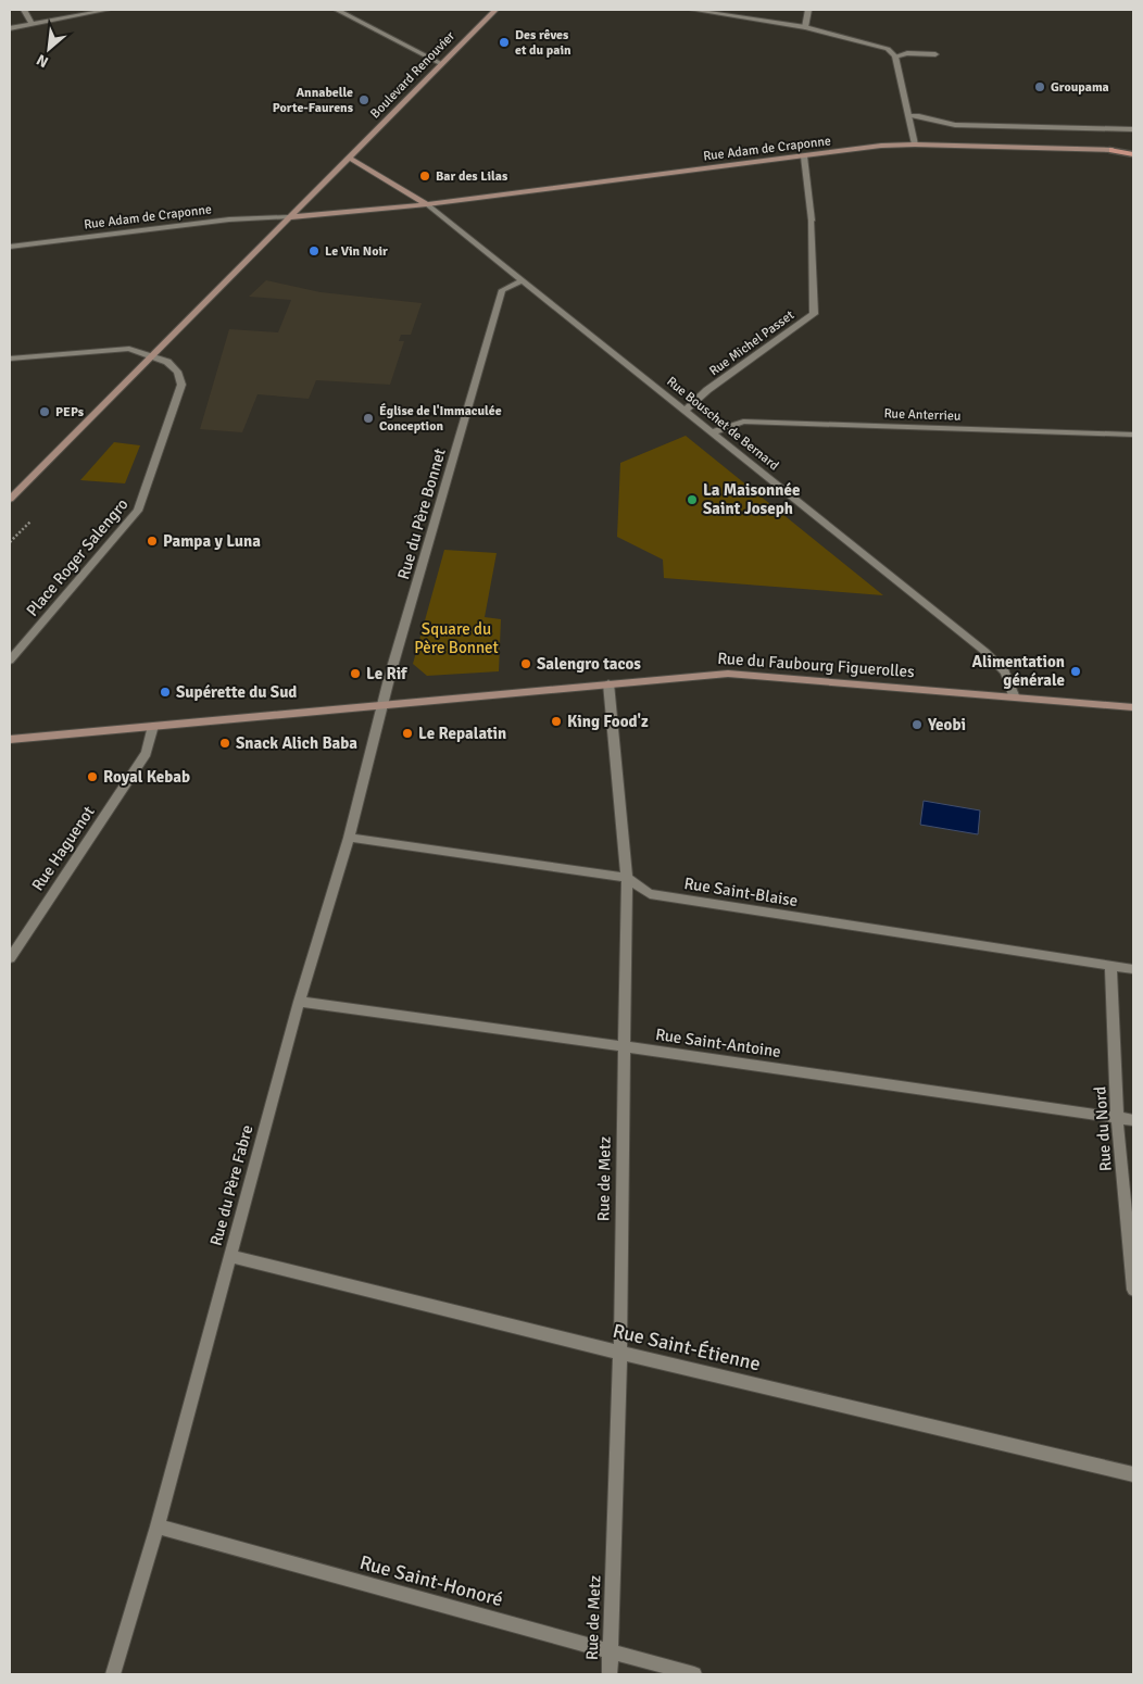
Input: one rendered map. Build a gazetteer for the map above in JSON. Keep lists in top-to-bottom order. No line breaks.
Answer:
{"streets":{"street":["Boulevard Renouvier","Rue Adam de Craponne","Rue Michel Passet","Rue Anterrieu","Rue Bouschet de Bernard","Rue du Père Bonnet","Place Roger Salengro","Rue du Faubourg Figuerolles","Rue Haguenot","Rue Saint-Blaise","Rue Saint-Antoine","Rue du Nord","Rue de Metz","Rue du Père Fabre","Rue Saint-Étienne","Rue Saint-Honoré"]},"crossings":[["Boulevard Renouvier","Rue Adam de Craponne"],["Boulevard Renouvier","Place Roger Salengro"],["Rue Adam de Craponne","Rue Michel Passet"],["Rue Adam de Craponne","Rue Bouschet de Bernard"],["Rue Michel Passet","Rue Bouschet de Bernard"],["Rue Anterrieu","Rue Bouschet de Bernard"],["Rue Bouschet de Bernard","Rue du Père Bonnet"],["Rue Bouschet de Bernard","Rue du Faubourg Figuerolles"],["Rue du Père Bonnet","Rue du Faubourg Figuerolles"],["Rue du Père Bonnet","Rue du Père Fabre"],["Rue du Faubourg Figuerolles","Rue Haguenot"],["Rue du Faubourg Figuerolles","Rue de Metz"],["Rue du Faubourg Figuerolles","Rue du Père Fabre"],["Rue Saint-Blaise","Rue du Nord"],["Rue Saint-Blaise","Rue de Metz"],["Rue Saint-Blaise","Rue du Père Fabre"],["Rue Saint-Antoine","Rue du Nord"],["Rue Saint-Antoine","Rue de Metz"],["Rue Saint-Antoine","Rue du Père Fabre"],["Rue de Metz","Rue Saint-Étienne"],["Rue de Metz","Rue Saint-Honoré"],["Rue du Père Fabre","Rue Saint-Étienne"],["Rue du Père Fabre","Rue Saint-Honoré"]],"parks":["Square du Père Bonnet"],"places":["Des rêves et du pain","Groupama","Annabelle Porte-Faurens","Bar des Lilas","Le Vin Noir","PEPs","Église de l'Immaculée Conception","La Maisonnée Saint Joseph","Pampa y Luna","Salengro tacos","Alimentation générale","Le Rif","Supérette du Sud","King Food'z","Yeobi","Le Repalatin","Snack Alich Baba","Royal Kebab"],"north":"bottom left"}
